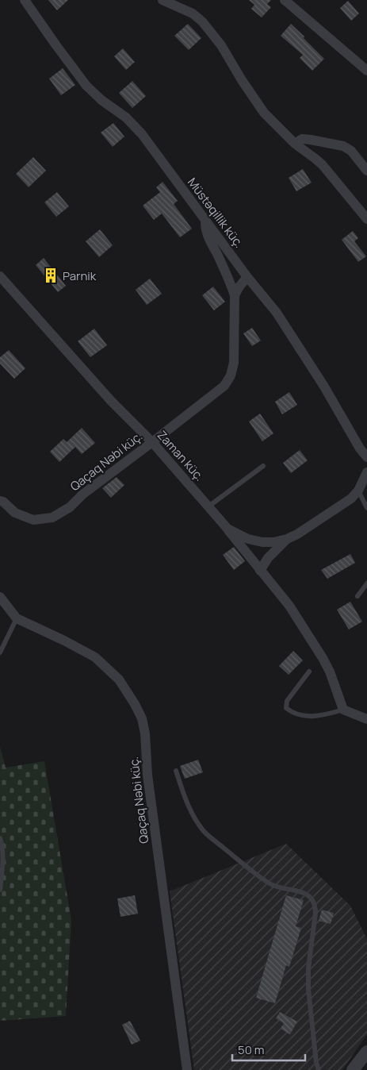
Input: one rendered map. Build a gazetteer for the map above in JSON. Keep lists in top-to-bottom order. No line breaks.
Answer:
{"streets":{"street":["Müstəqillik küç.","Zaman küç.","Qaçaq Nəbi küç."]},"crossings":[["Zaman küç.","Qaçaq Nəbi küç."]],"places":{"building":["Parnik"]},"scale_bar":"50 m"}
